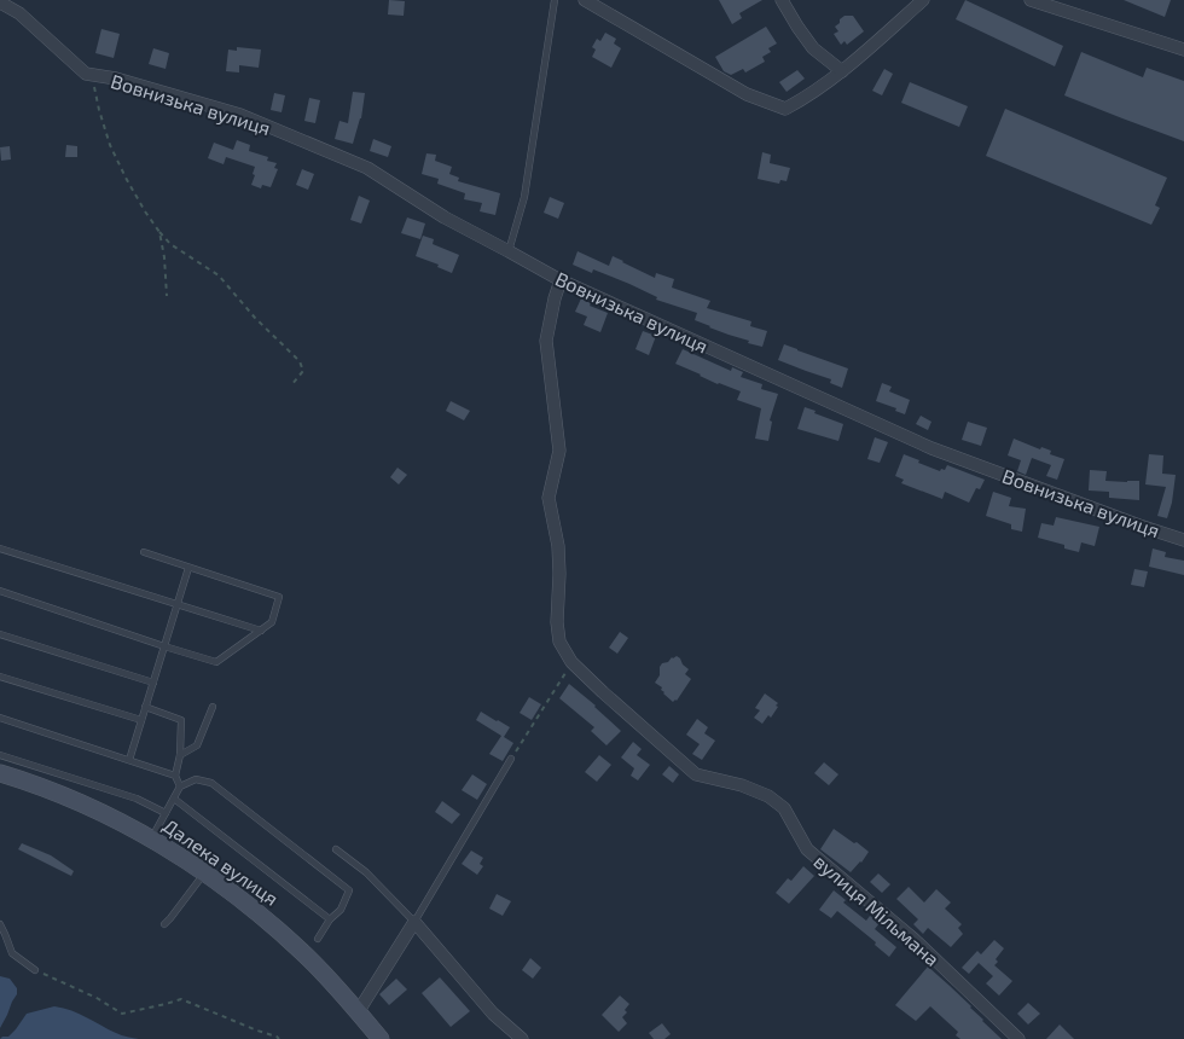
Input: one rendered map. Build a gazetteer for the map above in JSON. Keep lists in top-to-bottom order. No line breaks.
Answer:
{"streets":{"street":["Вовнизька вулиця","Далека вулиця","вулиця Мільмана"]},"crossings":[["Вовнизька вулиця","вулиця Мільмана"]]}
